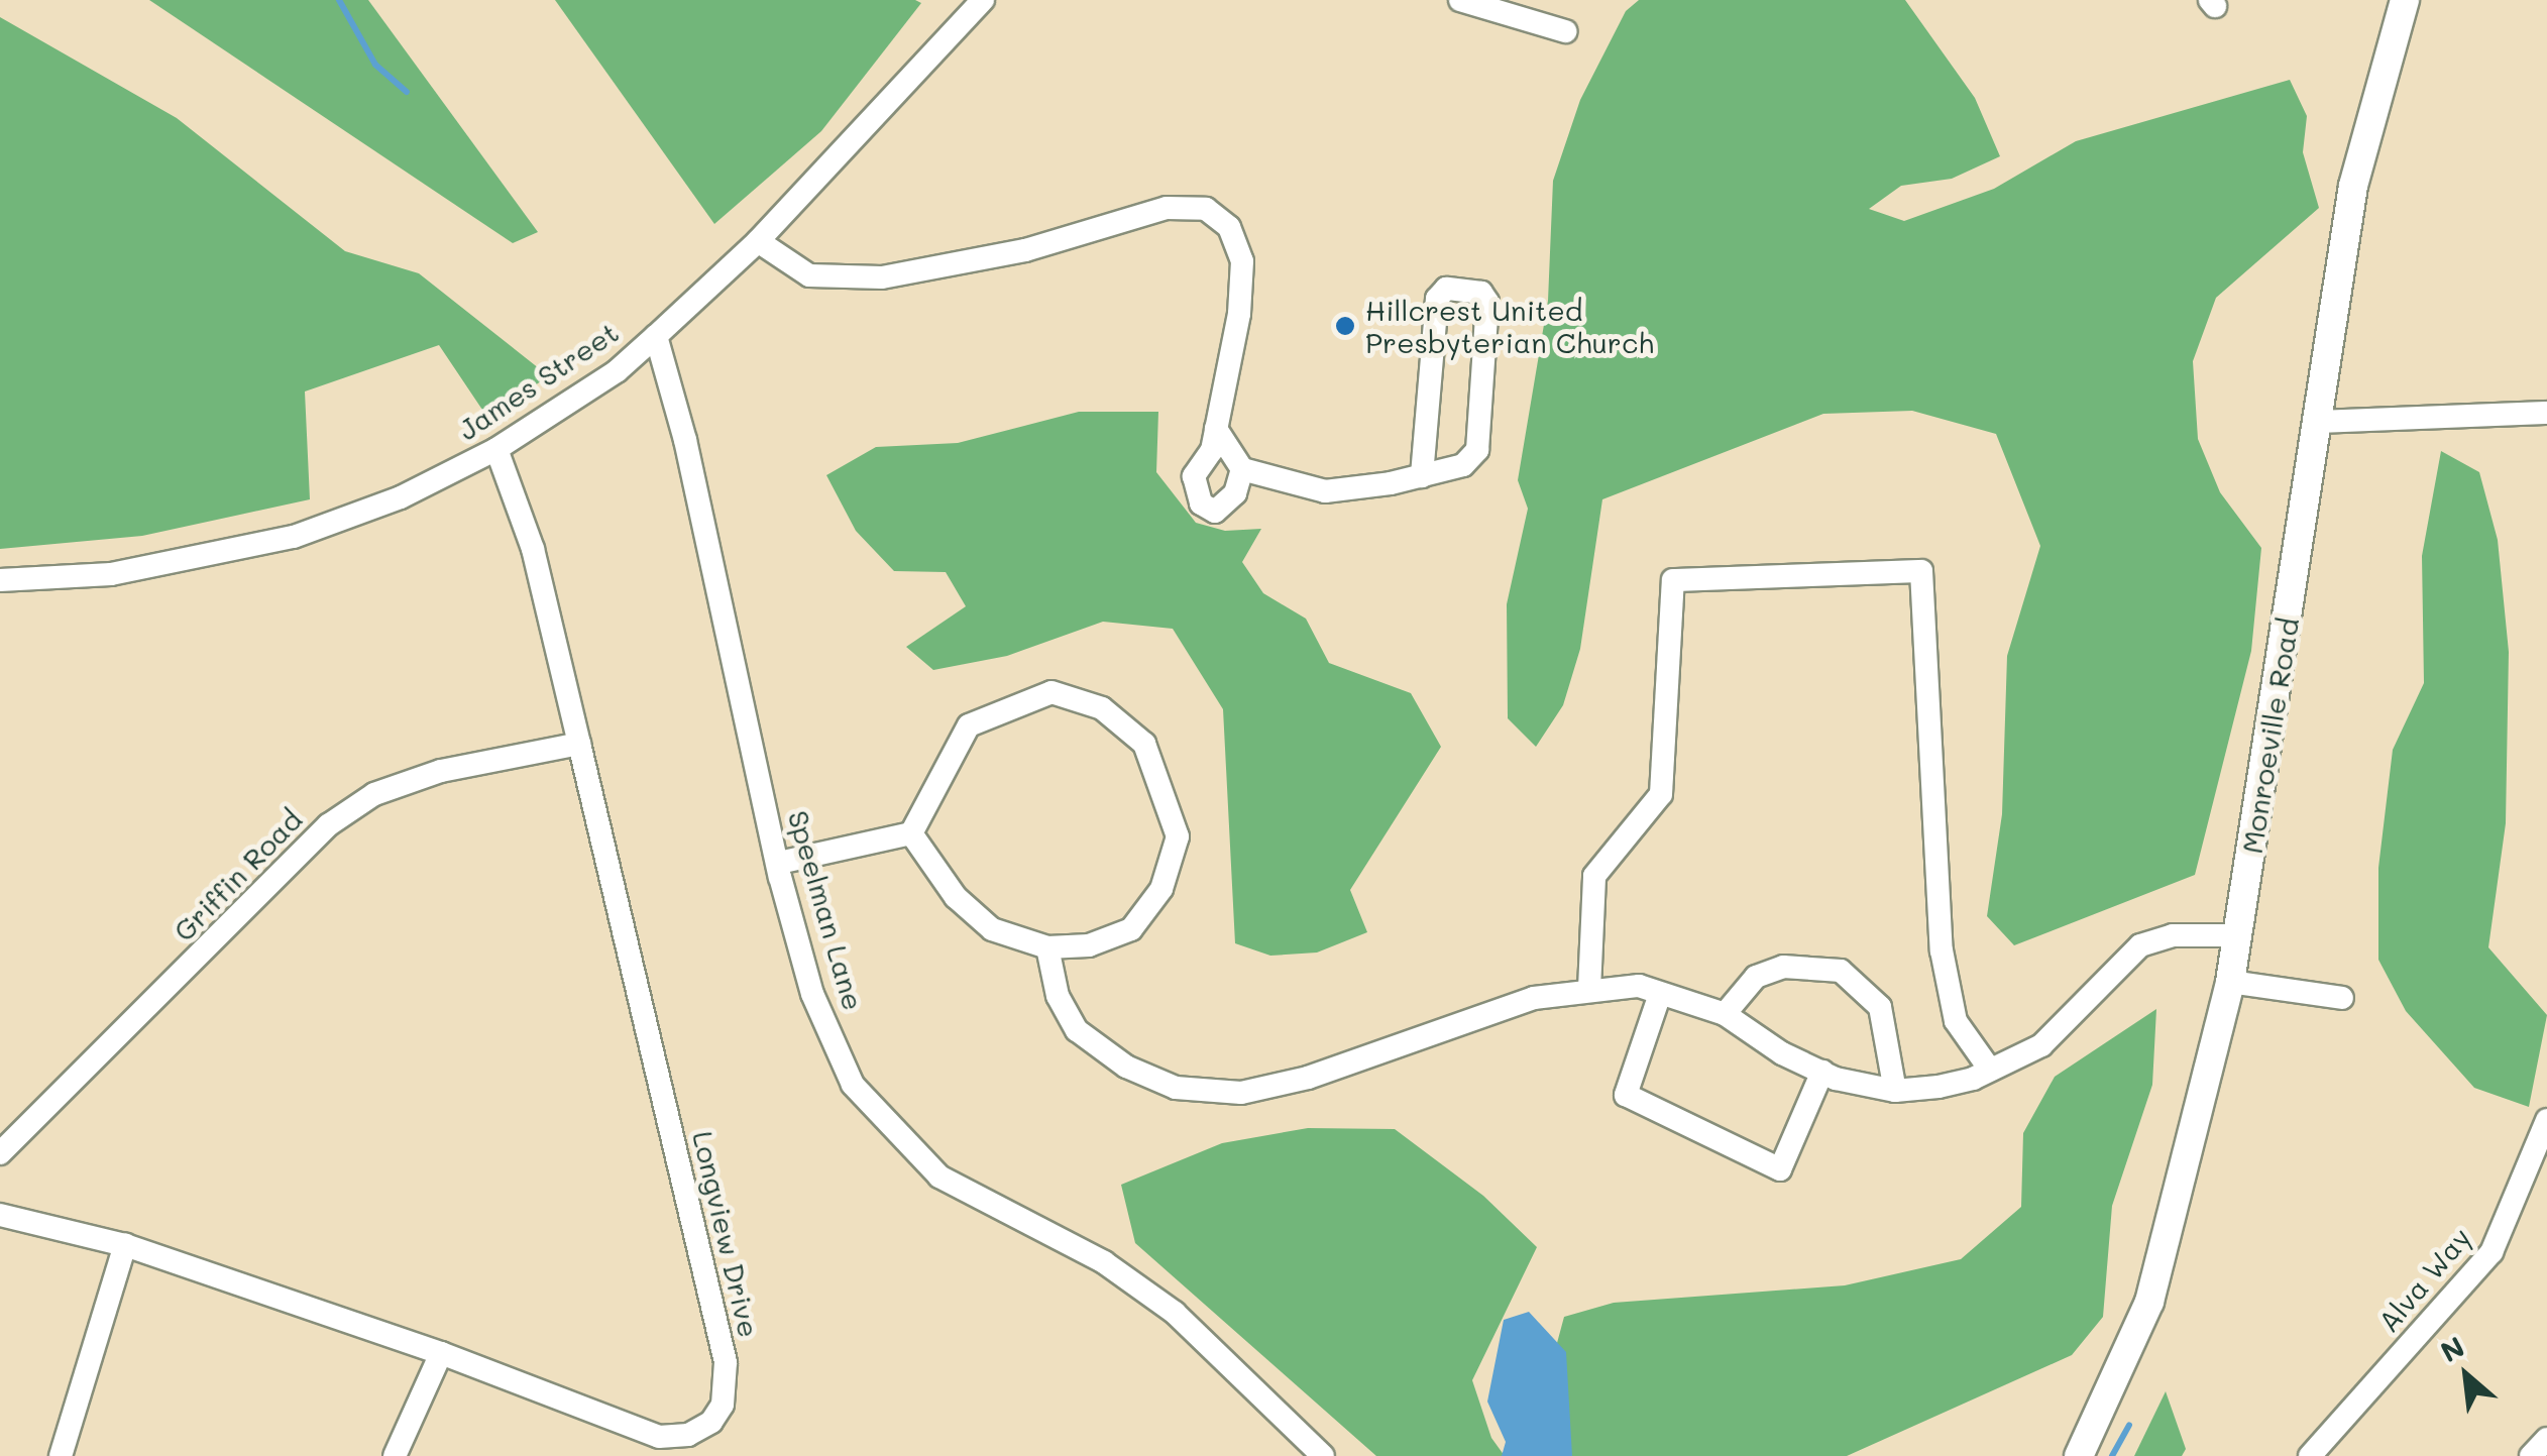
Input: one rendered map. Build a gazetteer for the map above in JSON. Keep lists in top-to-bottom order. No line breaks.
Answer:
{"streets":{"main road":["Monroeville Road"],"street":["James Street","Griffin Road","Speelman Lane","Longview Drive","Alva Way"]},"crossings":[["James Street","Speelman Lane"],["James Street","Longview Drive"],["Griffin Road","Longview Drive"]],"places":["Hillcrest United Presbyterian Church"],"north":"top left"}
